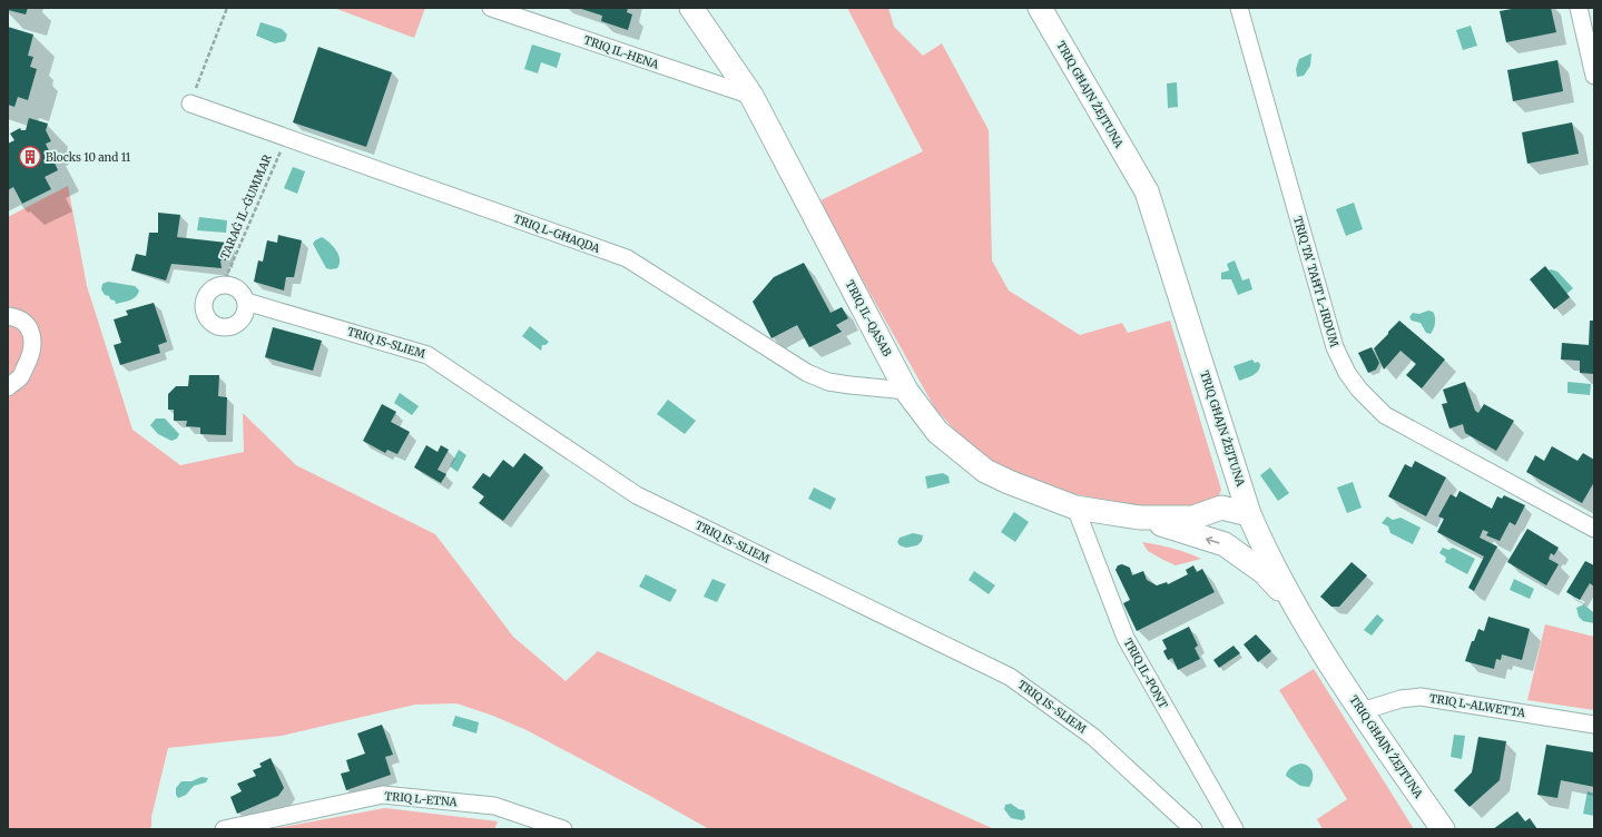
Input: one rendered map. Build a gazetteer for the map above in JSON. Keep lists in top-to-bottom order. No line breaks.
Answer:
{"streets":{"street":["TRIQ IL-HENA","TRIQ GĦAJN ŻEJTUNA","TRIQ L-GĦAQDA","TRIQ TA' TAĦT L-IRDUM","TRIQ IL-QASAB","TRIQ IS-SLIEM","TRIQ IL-PONT","TRIQ L-ALWETTA","TRIQ L-ETNA"],"path":["TARAĠ IL-ĠUMMAR"]},"crossings":[["TRIQ IL-HENA","TRIQ IL-QASAB"],["TRIQ GĦAJN ŻEJTUNA","TRIQ IL-QASAB"],["TRIQ GĦAJN ŻEJTUNA","TRIQ L-ALWETTA"],["TARAĠ IL-ĠUMMAR","TRIQ L-GĦAQDA"],["TARAĠ IL-ĠUMMAR","TRIQ IS-SLIEM"],["TRIQ L-GĦAQDA","TRIQ IL-QASAB"],["TRIQ IL-QASAB","TRIQ IL-PONT"]],"places":{"building":["Blocks 10 and 11"]}}
